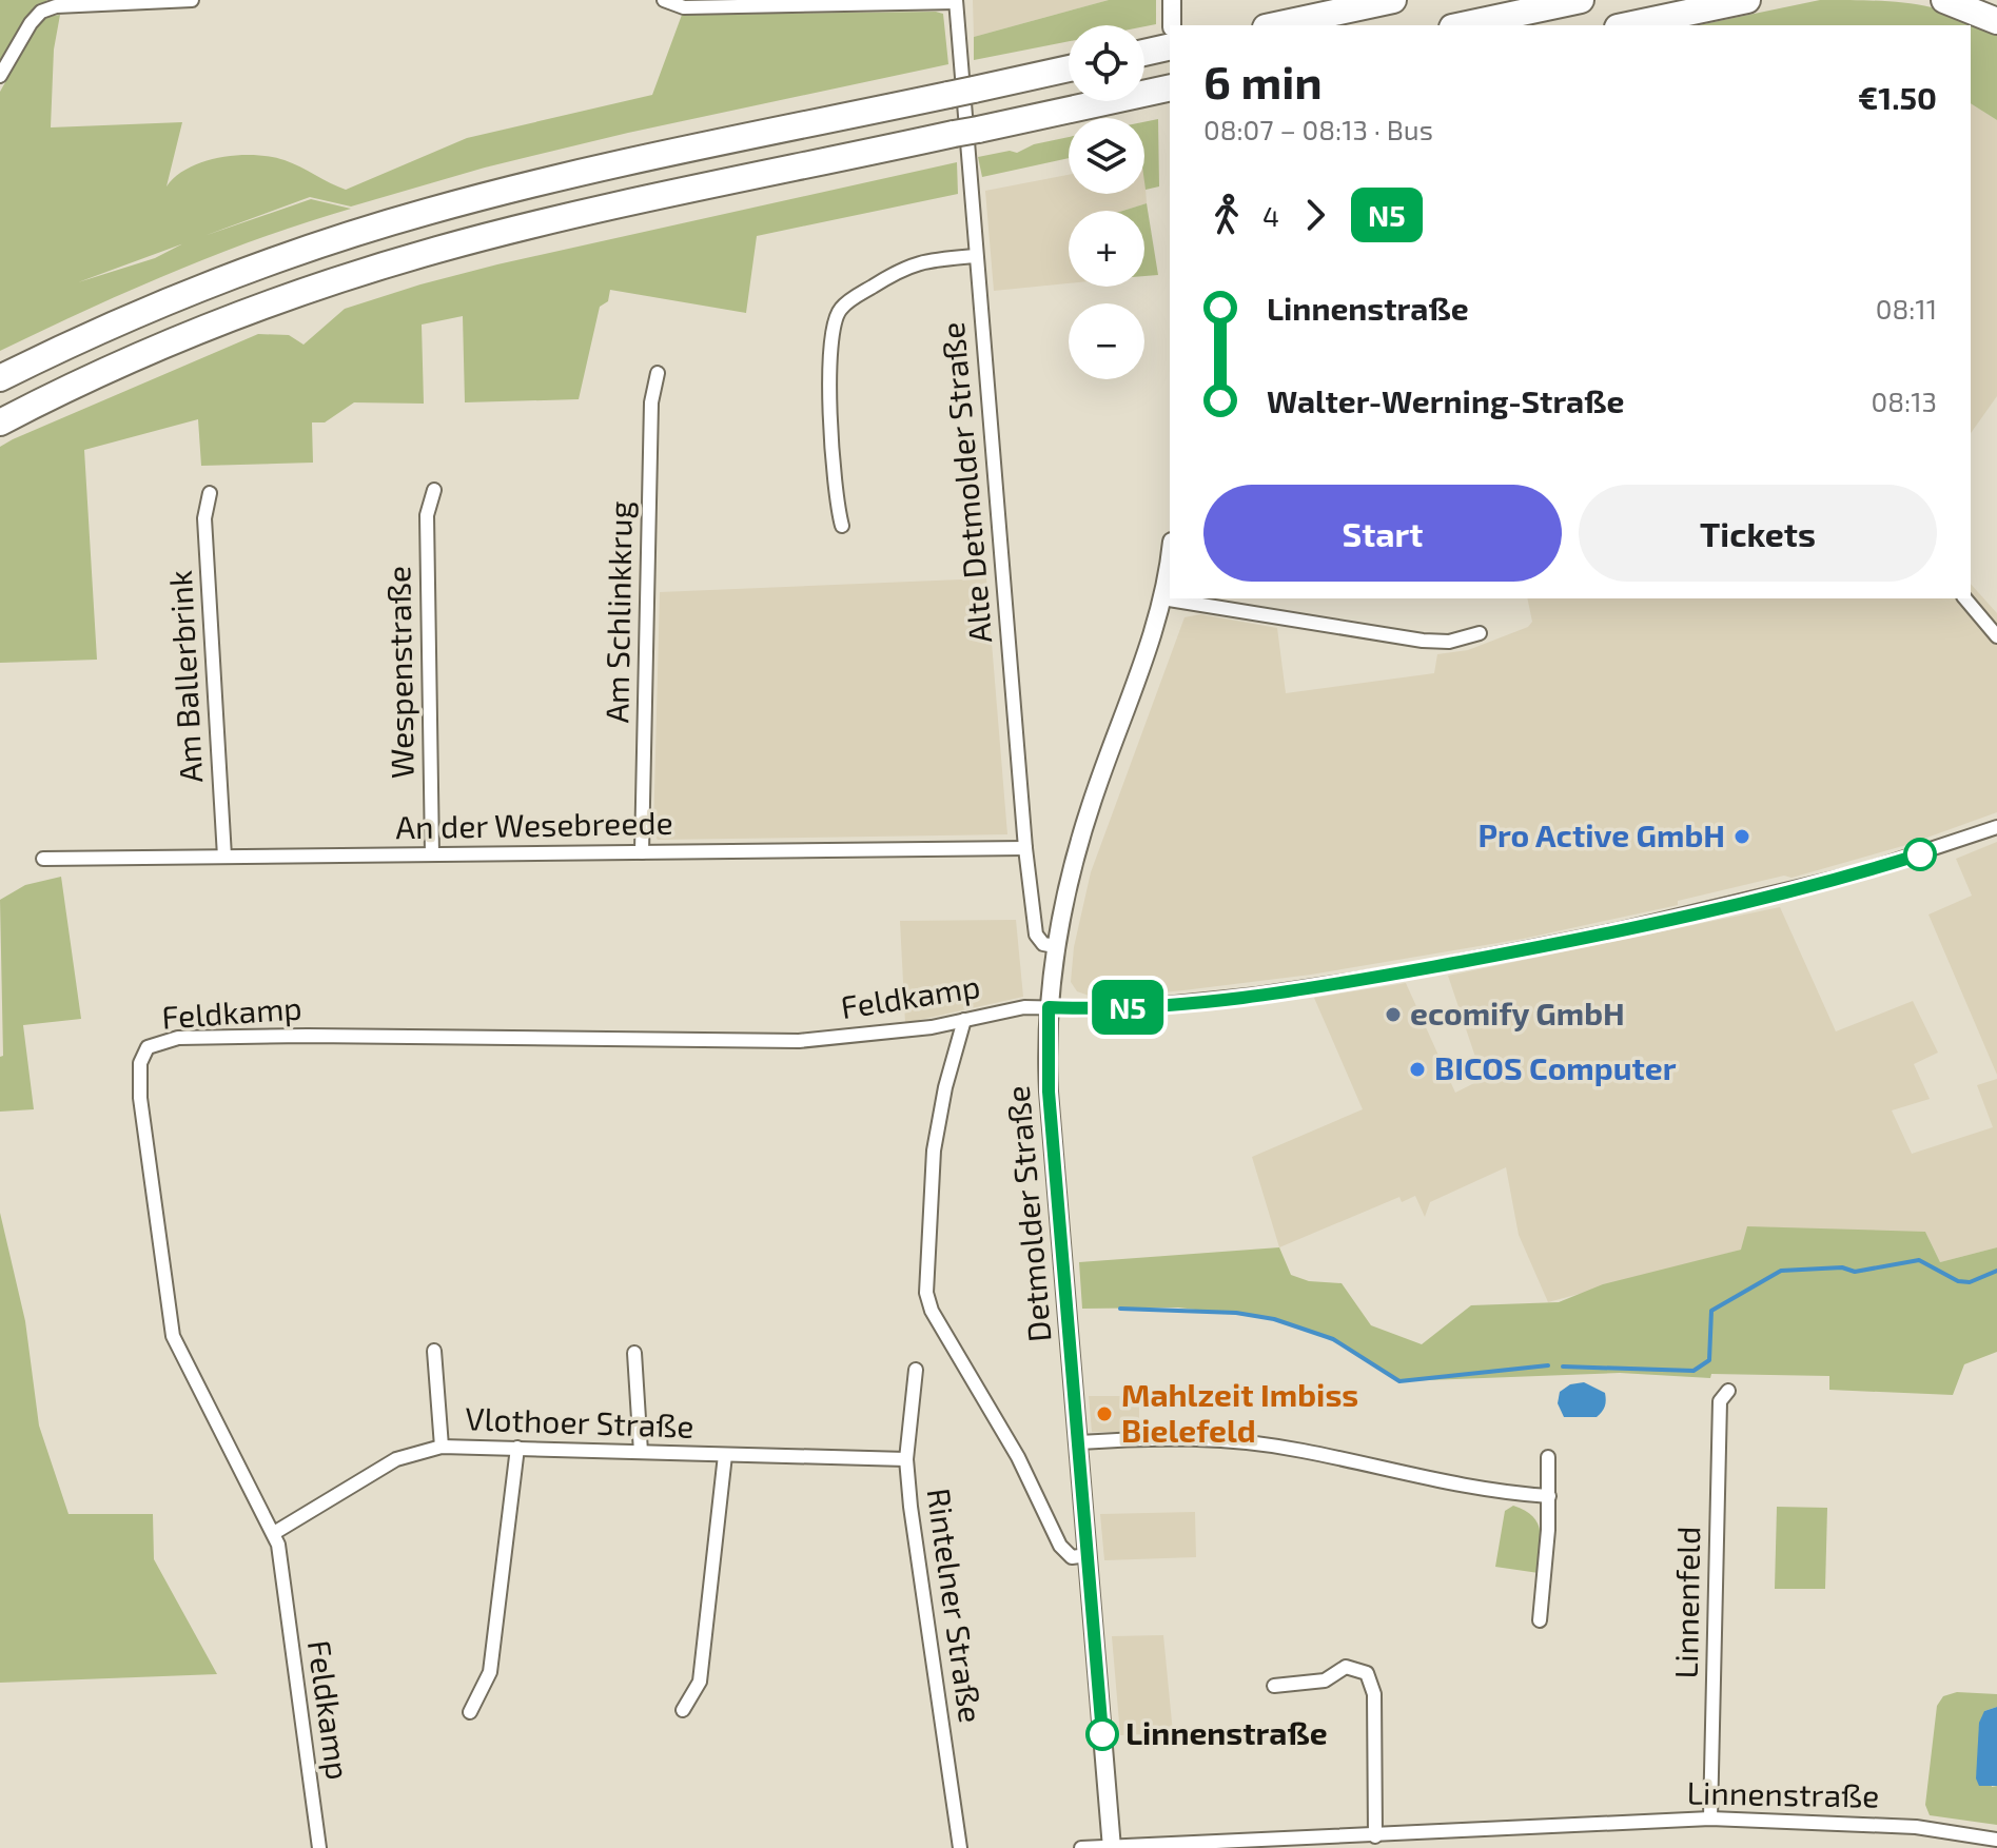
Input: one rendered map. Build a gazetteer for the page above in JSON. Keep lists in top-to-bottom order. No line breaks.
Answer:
{"streets":{"street":["Alte Detmolder Straße","Am Schlinkkrug","Wespenstraße","Am Ballerbrink","An der Wesebreede","Feldkamp","Detmolder Straße","Vlothoer Straße","Linnenfeld","Rintelner Straße","Linnenstraße"]},"crossings":[["Alte Detmolder Straße","An der Wesebreede"],["Alte Detmolder Straße","Detmolder Straße"],["Am Schlinkkrug","An der Wesebreede"],["Wespenstraße","An der Wesebreede"],["Am Ballerbrink","An der Wesebreede"],["Feldkamp","Detmolder Straße"],["Feldkamp","Vlothoer Straße"],["Detmolder Straße","Linnenstraße"],["Vlothoer Straße","Rintelner Straße"],["Linnenfeld","Linnenstraße"]],"places":["Pro Active GmbH","ecomify GmbH","BICOS Computer","Mahlzeit Imbiss Bielefeld","Linnenstraße"],"lines":["bus line N5"],"page":{"on_map":"N5","map_buttons":["+","−"],"heading":["6 min","08:07 – 08:13 · Bus","€1.50"],"legs":["4","N5"],"list":[{"name":"Linnenstraße","value":"08:11"},{"name":"Walter-Werning-Straße","value":"08:13"}],"buttons":["Start","Tickets"]}}
